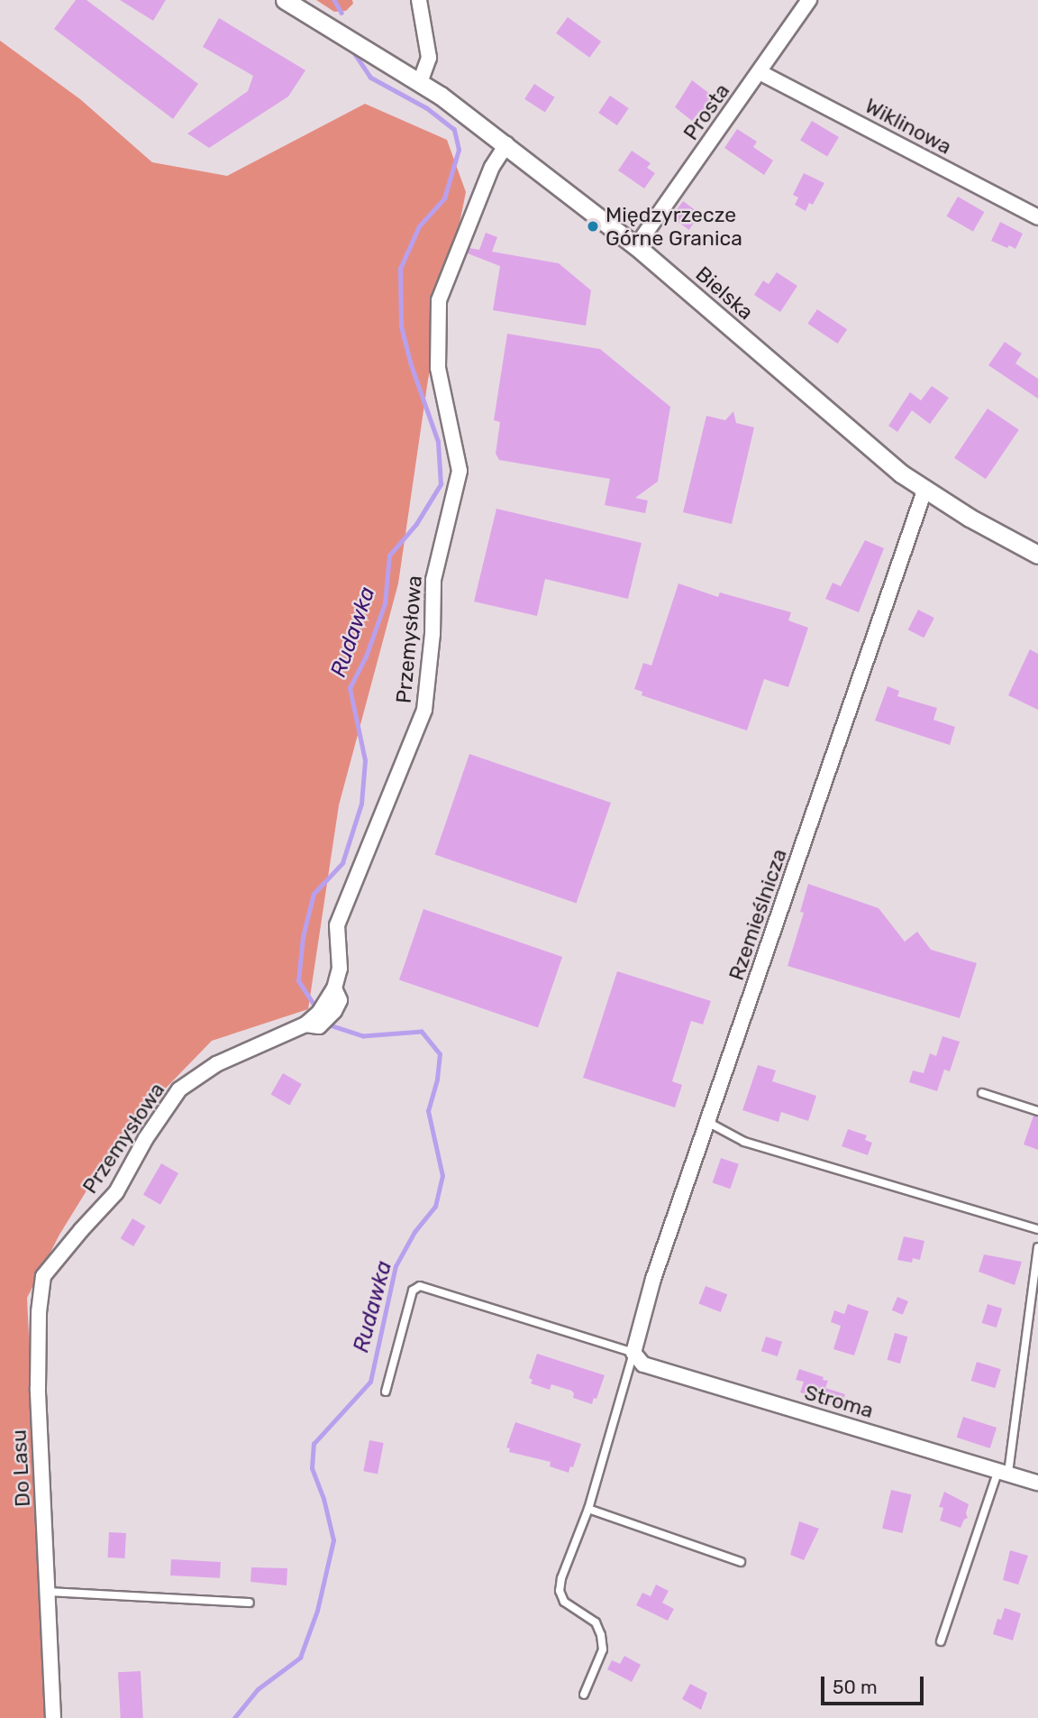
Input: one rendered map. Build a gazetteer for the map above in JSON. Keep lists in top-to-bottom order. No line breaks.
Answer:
{"streets":{"street":["Prosta","Wiklinowa","Bielska","Przemysłowa","Rzemieślnicza","Stroma","Do Lasu"]},"crossings":[["Prosta","Wiklinowa"],["Prosta","Bielska"],["Bielska","Przemysłowa"],["Bielska","Rzemieślnicza"],["Przemysłowa","Do Lasu"],["Rzemieślnicza","Stroma"]],"water":["Rudawka"],"places":["Międzyrzecze Górne Granica"],"scale_bar":"50 m"}
